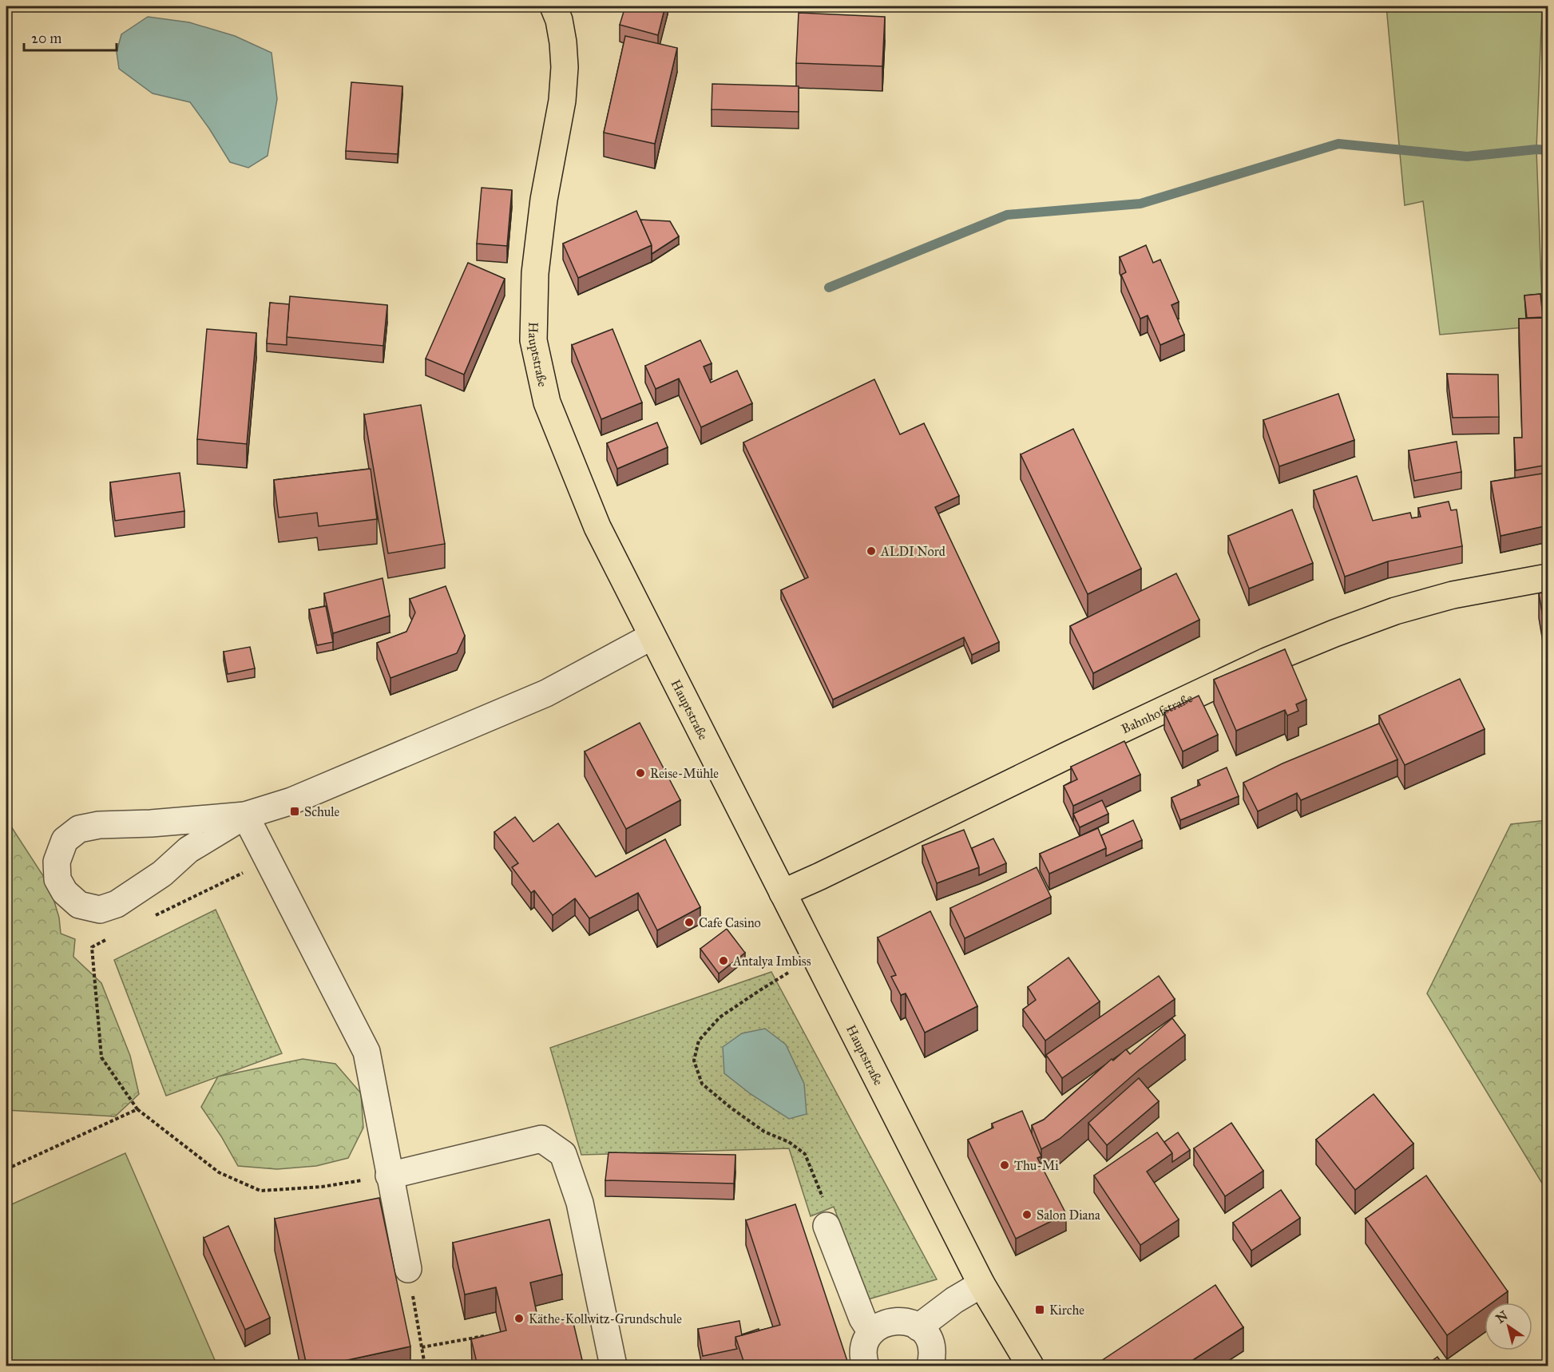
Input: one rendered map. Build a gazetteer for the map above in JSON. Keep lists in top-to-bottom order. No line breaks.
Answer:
{"streets":{"main road":["Hauptstraße","Bahnhofstraße"]},"crossings":[["Hauptstraße","Bahnhofstraße"]],"places":{"other":["ALDI Nord","Reise-Mühle","Cafe Casino","Antalya Imbiss","Thu-Mi","Salon Diana","Käthe-Kollwitz-Grundschule"],"transit":["Schule","Kirche"]},"scale_bar":"20 m","north":"top left"}
